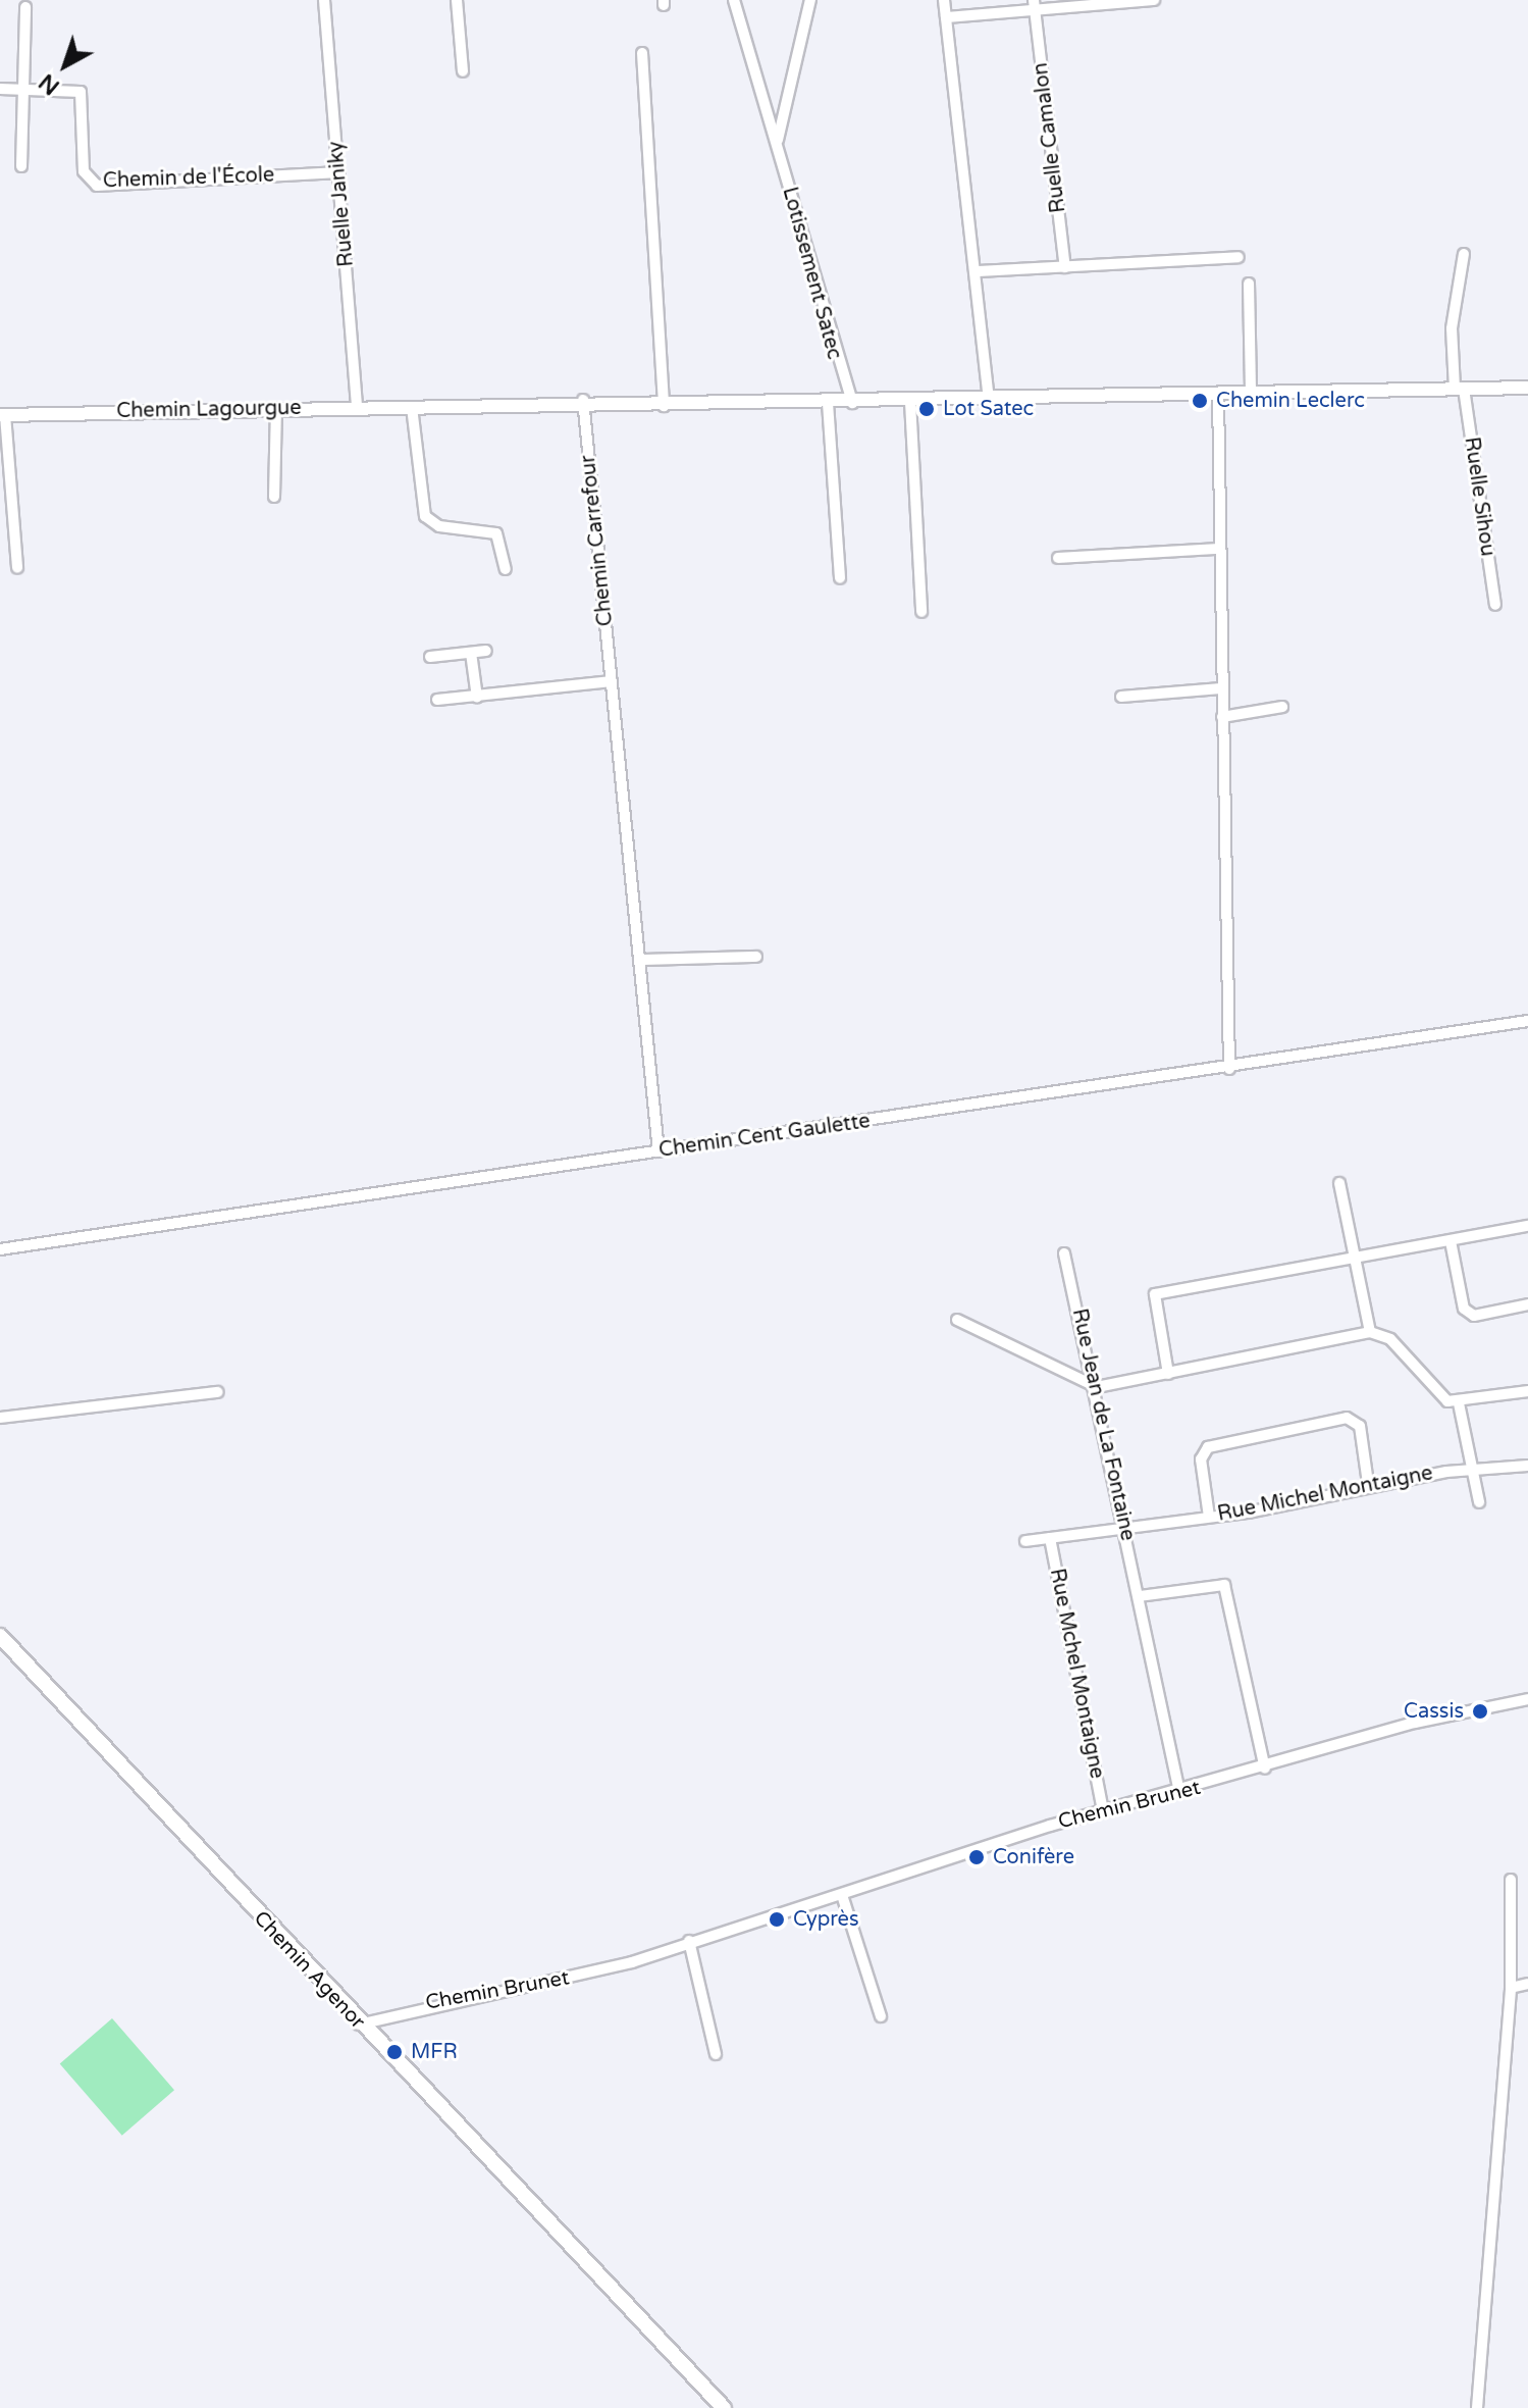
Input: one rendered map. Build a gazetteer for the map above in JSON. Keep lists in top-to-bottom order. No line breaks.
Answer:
{"streets":{"main road":["Chemin Agenor"],"street":["Ruelle Camalon","Chemin de l'École","Ruelle Janiky","Lotissement Satec","Chemin Lagourgue","Ruelle Sihou","Chemin Carrefour","Chemin Cent Gaulette","Rue Jean de La Fontaine","Rue Michel Montaigne","Rue Mchel Montaigne","Chemin Brunet"]},"crossings":[["Chemin de l'École","Ruelle Janiky"],["Ruelle Janiky","Chemin Lagourgue"],["Lotissement Satec","Chemin Lagourgue"],["Chemin Lagourgue","Ruelle Sihou"],["Chemin Lagourgue","Chemin Carrefour"],["Chemin Carrefour","Chemin Cent Gaulette"],["Rue Jean de La Fontaine","Rue Michel Montaigne"],["Rue Jean de La Fontaine","Chemin Brunet"],["Rue Michel Montaigne","Rue Mchel Montaigne"],["Rue Mchel Montaigne","Chemin Brunet"],["Chemin Brunet","Chemin Agenor"]],"places":["Chemin Leclerc","Lot Satec","Cassis","Conifère","Cyprès","MFR"],"north":"bottom left"}
